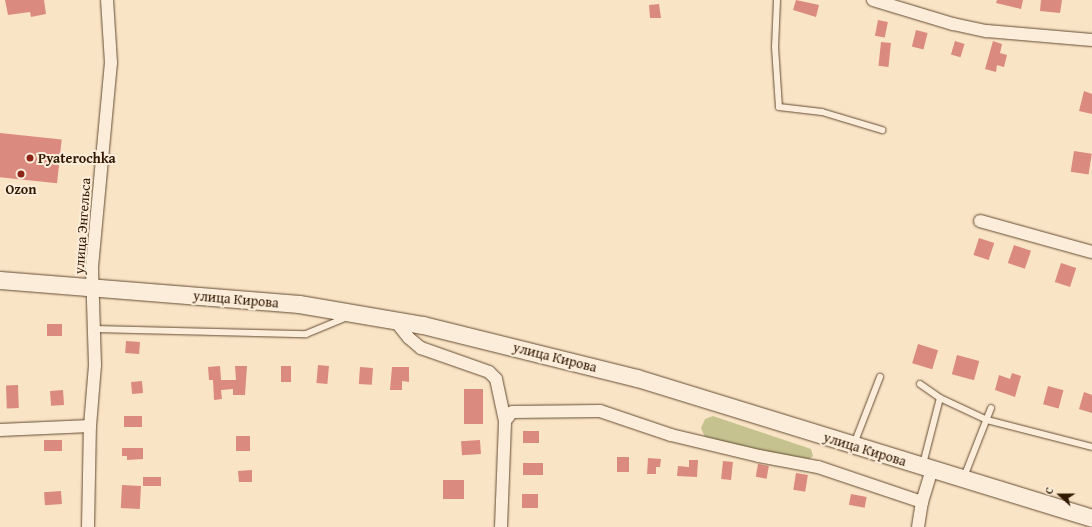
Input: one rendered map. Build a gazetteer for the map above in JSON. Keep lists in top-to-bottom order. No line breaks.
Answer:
{"streets":{"main road":["улица Кирова"],"street":["улица Энгельса"]},"crossings":[["улица Энгельса","улица Кирова"]],"places":["Pyaterochka","Ozon"],"north":"left"}
